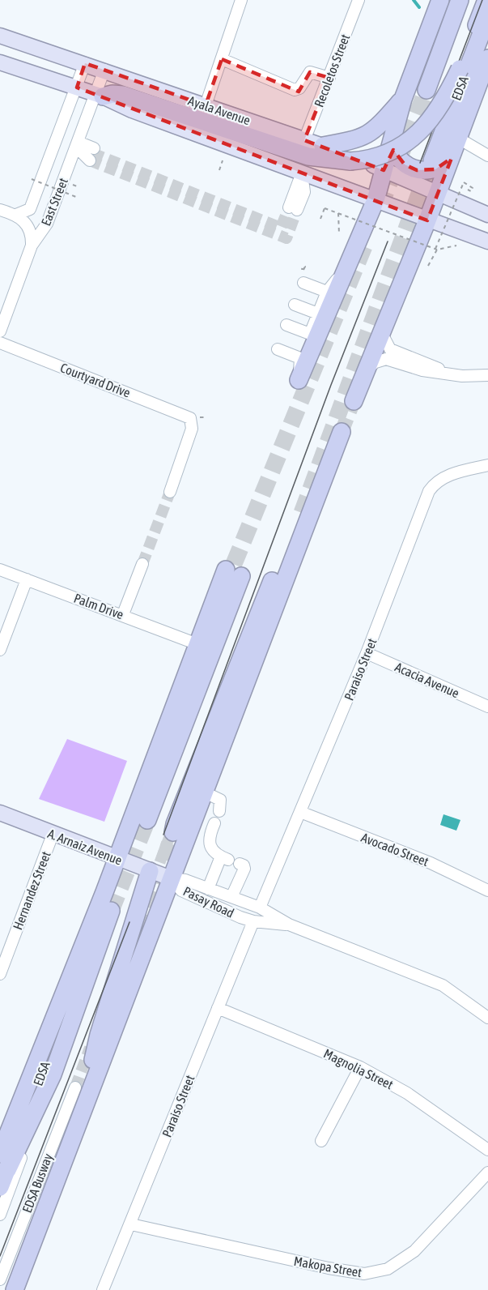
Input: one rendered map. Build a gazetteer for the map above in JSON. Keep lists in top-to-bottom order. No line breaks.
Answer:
{"streets":{"highway":["EDSA"],"main road":["Ayala Avenue","A. Arnaiz Avenue"],"street":["Recoletos Street","East Street","Courtyard Drive","Palm Drive","Paraiso Street","Acacia Avenue","Avocado Street","Hernandez Street","Pasay Road","Magnolia Street","EDSA Busway","Makopa Street"]},"crossings":[["Recoletos Street","Ayala Avenue"],["Ayala Avenue","East Street"],["Paraiso Street","Acacia Avenue"],["Paraiso Street","Avocado Street"],["Paraiso Street","Pasay Road"],["Paraiso Street","Magnolia Street"],["Paraiso Street","Makopa Street"],["A. Arnaiz Avenue","Hernandez Street"],["A. Arnaiz Avenue","Pasay Road"]]}
